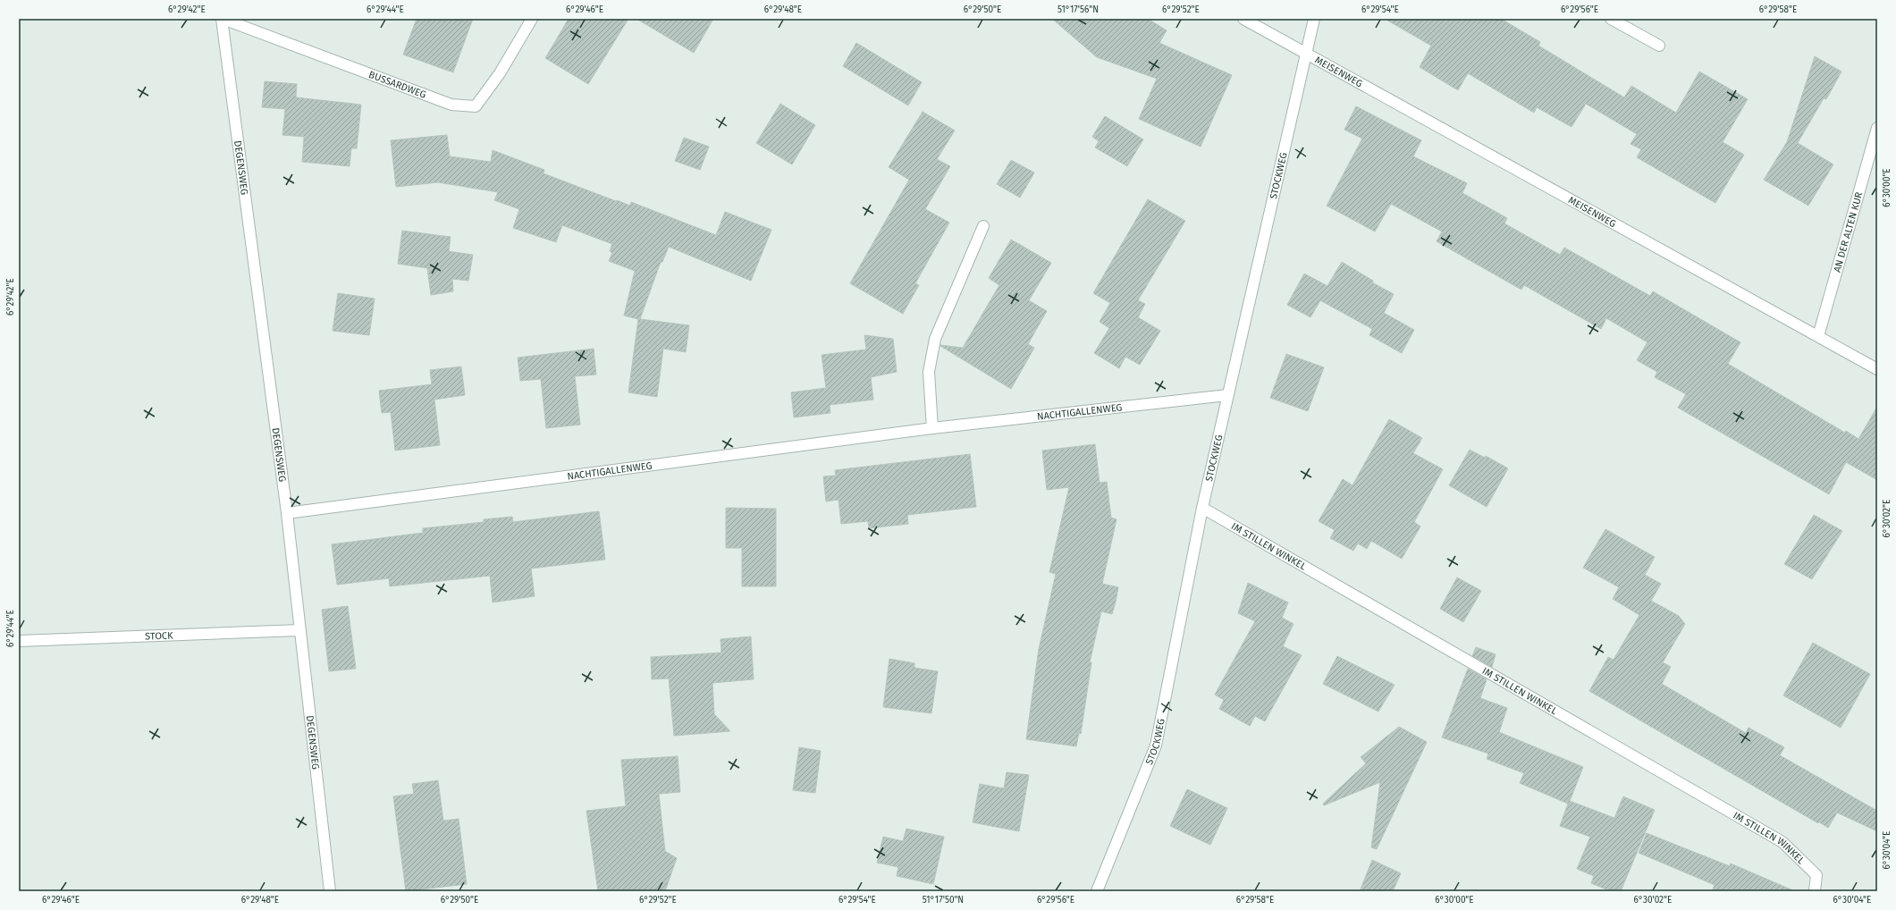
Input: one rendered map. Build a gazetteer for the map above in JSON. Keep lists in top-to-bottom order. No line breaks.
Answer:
{"streets":{"street":["MEISENWEG","BUSSARDWEG","DEGENSWEG","STOCKWEG","AN DER ALTEN KUR","NACHTIGALLENWEG","IM STILLEN WINKEL","STOCK"]},"crossings":[["MEISENWEG","STOCKWEG"],["MEISENWEG","AN DER ALTEN KUR"],["BUSSARDWEG","DEGENSWEG"],["DEGENSWEG","NACHTIGALLENWEG"],["DEGENSWEG","STOCK"],["STOCKWEG","NACHTIGALLENWEG"],["STOCKWEG","IM STILLEN WINKEL"]],"coordinates":["6°29'42\"E","6°29'44\"E","6°29'46\"E","6°29'48\"E","6°29'50\"E","51°17'56\"N","6°29'52\"E","6°29'54\"E","6°29'56\"E","6°29'58\"E","6°30'00\"E","6°30'02\"E","6°30'04\"E","51°17'50\"N"]}
